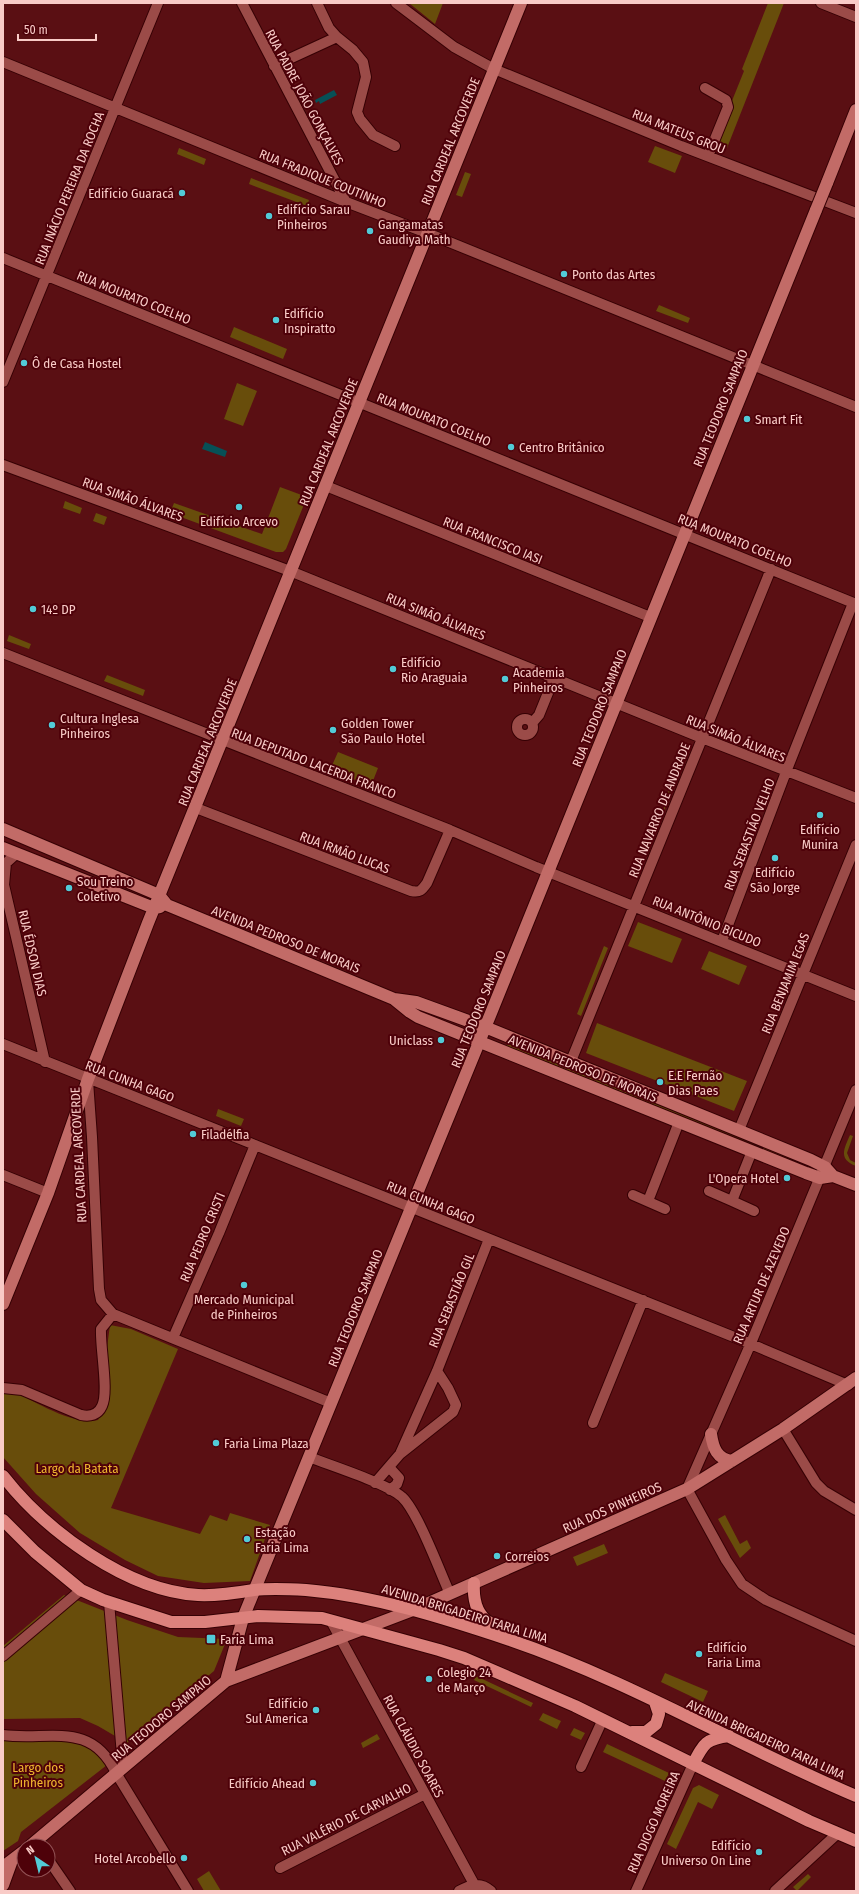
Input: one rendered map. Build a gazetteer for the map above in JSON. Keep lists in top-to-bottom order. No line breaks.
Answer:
{"streets":{"highway":["AVENIDA BRIGADEIRO FARIA LIMA"],"main road":["RUA CARDEAL ARCOVERDE","RUA TEODORO SAMPAIO","AVENIDA PEDROSO DE MORAIS","RUA DOS PINHEIROS"],"street":["RUA PADRE JOÃO GONÇALVES","RUA MATEUS GROU","RUA FRADIQUE COUTINHO","RUA INÁCIO PEREIRA DA ROCHA","RUA MOURATO COELHO","RUA SIMÃO ÁLVARES","RUA FRANCISCO IASI","RUA DEPUTADO LACERDA FRANCO","RUA NAVARRO DE ANDRADE","RUA SEBASTIÃO VELHO","RUA IRMÃO LUCAS","RUA ANTÔNIO BICUDO","RUA ÉDSON DIAS","RUA BENJAMIM EGAS","RUA CUNHA GAGO","RUA PEDRO CRISTI","RUA ARTUR DE AZEVEDO","RUA SEBASTIÃO GIL","RUA CLÁUDIO SOARES","RUA VALÉRIO DE CARVALHO","RUA DIOGO MOREIRA"]},"crossings":[["RUA PADRE JOÃO GONÇALVES","RUA FRADIQUE COUTINHO"],["RUA MATEUS GROU","RUA CARDEAL ARCOVERDE"],["RUA CARDEAL ARCOVERDE","RUA FRADIQUE COUTINHO"],["RUA CARDEAL ARCOVERDE","RUA MOURATO COELHO"],["RUA CARDEAL ARCOVERDE","RUA SIMÃO ÁLVARES"],["RUA CARDEAL ARCOVERDE","RUA FRANCISCO IASI"],["RUA CARDEAL ARCOVERDE","RUA DEPUTADO LACERDA FRANCO"],["RUA CARDEAL ARCOVERDE","RUA IRMÃO LUCAS"],["RUA CARDEAL ARCOVERDE","AVENIDA PEDROSO DE MORAIS"],["RUA CARDEAL ARCOVERDE","RUA CUNHA GAGO"],["RUA FRADIQUE COUTINHO","RUA INÁCIO PEREIRA DA ROCHA"],["RUA FRADIQUE COUTINHO","RUA TEODORO SAMPAIO"],["RUA INÁCIO PEREIRA DA ROCHA","RUA MOURATO COELHO"],["RUA MOURATO COELHO","RUA TEODORO SAMPAIO"],["RUA MOURATO COELHO","RUA NAVARRO DE ANDRADE"],["RUA MOURATO COELHO","RUA SEBASTIÃO VELHO"],["RUA TEODORO SAMPAIO","RUA SIMÃO ÁLVARES"],["RUA TEODORO SAMPAIO","RUA FRANCISCO IASI"],["RUA TEODORO SAMPAIO","RUA DEPUTADO LACERDA FRANCO"],["RUA TEODORO SAMPAIO","RUA ANTÔNIO BICUDO"],["RUA TEODORO SAMPAIO","AVENIDA PEDROSO DE MORAIS"],["RUA TEODORO SAMPAIO","RUA CUNHA GAGO"],["RUA TEODORO SAMPAIO","RUA DOS PINHEIROS"],["RUA TEODORO SAMPAIO","AVENIDA BRIGADEIRO FARIA LIMA"],["RUA SIMÃO ÁLVARES","RUA NAVARRO DE ANDRADE"],["RUA SIMÃO ÁLVARES","RUA SEBASTIÃO VELHO"],["RUA DEPUTADO LACERDA FRANCO","RUA IRMÃO LUCAS"],["RUA DEPUTADO LACERDA FRANCO","RUA ANTÔNIO BICUDO"],["RUA NAVARRO DE ANDRADE","RUA ANTÔNIO BICUDO"],["RUA NAVARRO DE ANDRADE","AVENIDA PEDROSO DE MORAIS"],["RUA SEBASTIÃO VELHO","RUA ANTÔNIO BICUDO"],["RUA ANTÔNIO BICUDO","RUA BENJAMIM EGAS"],["AVENIDA PEDROSO DE MORAIS","RUA BENJAMIM EGAS"],["AVENIDA PEDROSO DE MORAIS","RUA ARTUR DE AZEVEDO"],["RUA ÉDSON DIAS","RUA CUNHA GAGO"],["RUA CUNHA GAGO","RUA PEDRO CRISTI"],["RUA CUNHA GAGO","RUA ARTUR DE AZEVEDO"],["RUA CUNHA GAGO","RUA SEBASTIÃO GIL"],["RUA CUNHA GAGO","RUA DOS PINHEIROS"],["RUA ARTUR DE AZEVEDO","RUA DOS PINHEIROS"],["RUA DOS PINHEIROS","AVENIDA BRIGADEIRO FARIA LIMA"],["RUA DOS PINHEIROS","RUA CLÁUDIO SOARES"],["RUA CLÁUDIO SOARES","RUA VALÉRIO DE CARVALHO"]],"parks":["Largo da Batata","Largo dos Pinheiros"],"places":{"other":["Edifício Guaracá","Edifício Sarau Pinheiros","Gangamatas Gaudiya Math","Ponto das Artes","Edifício Inspiratto","Ô de Casa Hostel","Smart Fit","Centro Britânico","Edifício Arcevo","14º DP","Edifício Rio Araguaia","Academia Pinheiros","Cultura Inglesa Pinheiros","Golden Tower São Paulo Hotel","Edifício Munira","Edifício São Jorge","Sou Treino Coletivo","Uniclass","E.E Fernão Dias Paes","Filadélfia","L'Opera Hotel","Mercado Municipal de Pinheiros","Faria Lima Plaza","Estação Faria Lima","Correios","Edifício Faria Lima","Colegio 24 de Março","Edifício Sul America","Edifício Ahead","Edifício Universo On Line","Hotel Arcobello"],"transit":["Faria Lima"]},"scale_bar":"50 m","north":"top left"}
